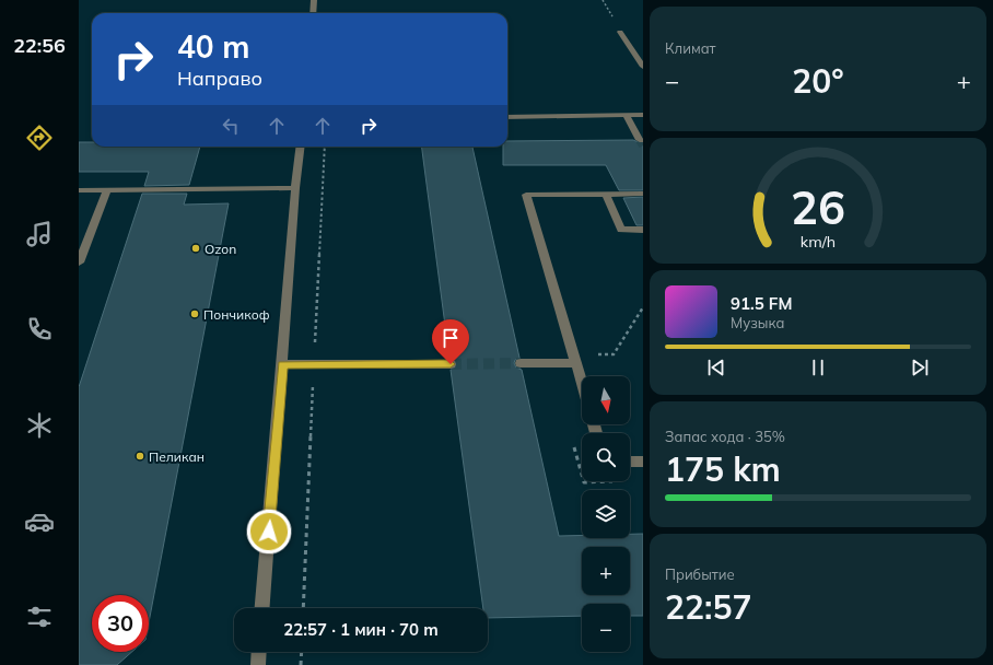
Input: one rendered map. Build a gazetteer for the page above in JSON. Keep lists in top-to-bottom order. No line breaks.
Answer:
{"places":["Ozon","Пончикоф","Пеликан"],"north":"bottom","page":{"tabs":"22:56","tile":["Климат",["Запас хода · 35%","175 km"],["Прибытие","22:57"]],"turn":["40 m","Направо"],"heat":["−","20°","+"],"song":["91.5 FM","Музыка"],"map_buttons":["+","−"],"limit":"30","trip":"22:57 · 1 мин · 70 m","gauge":["26","km/h"]}}
